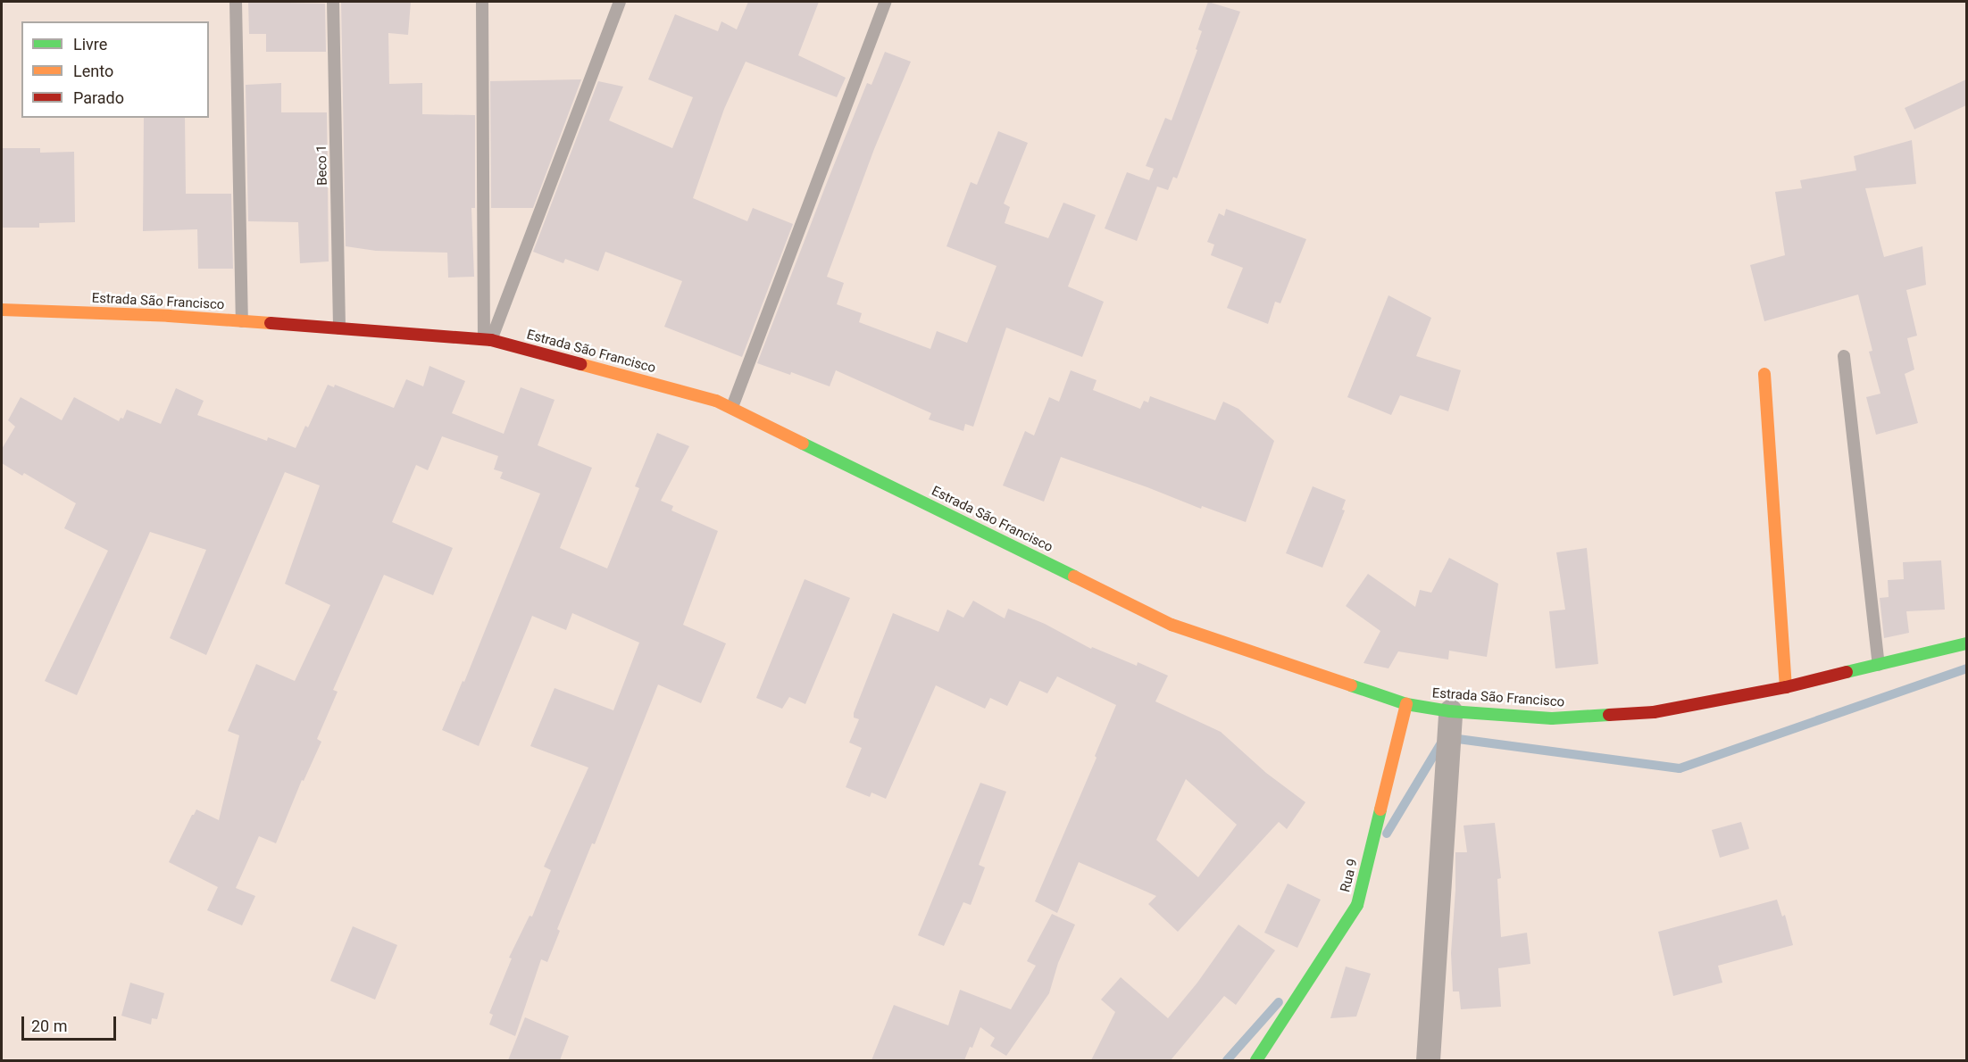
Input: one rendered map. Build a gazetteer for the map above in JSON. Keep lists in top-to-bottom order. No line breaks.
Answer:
{"streets":{"main road":["Estrada São Francisco","Rua 9"],"lane":["Beco 1"]},"crossings":[["Beco 1","Estrada São Francisco"],["Estrada São Francisco","Rua 9"]],"legend":["Livre","Lento","Parado"],"scale_bar":"20 m"}
